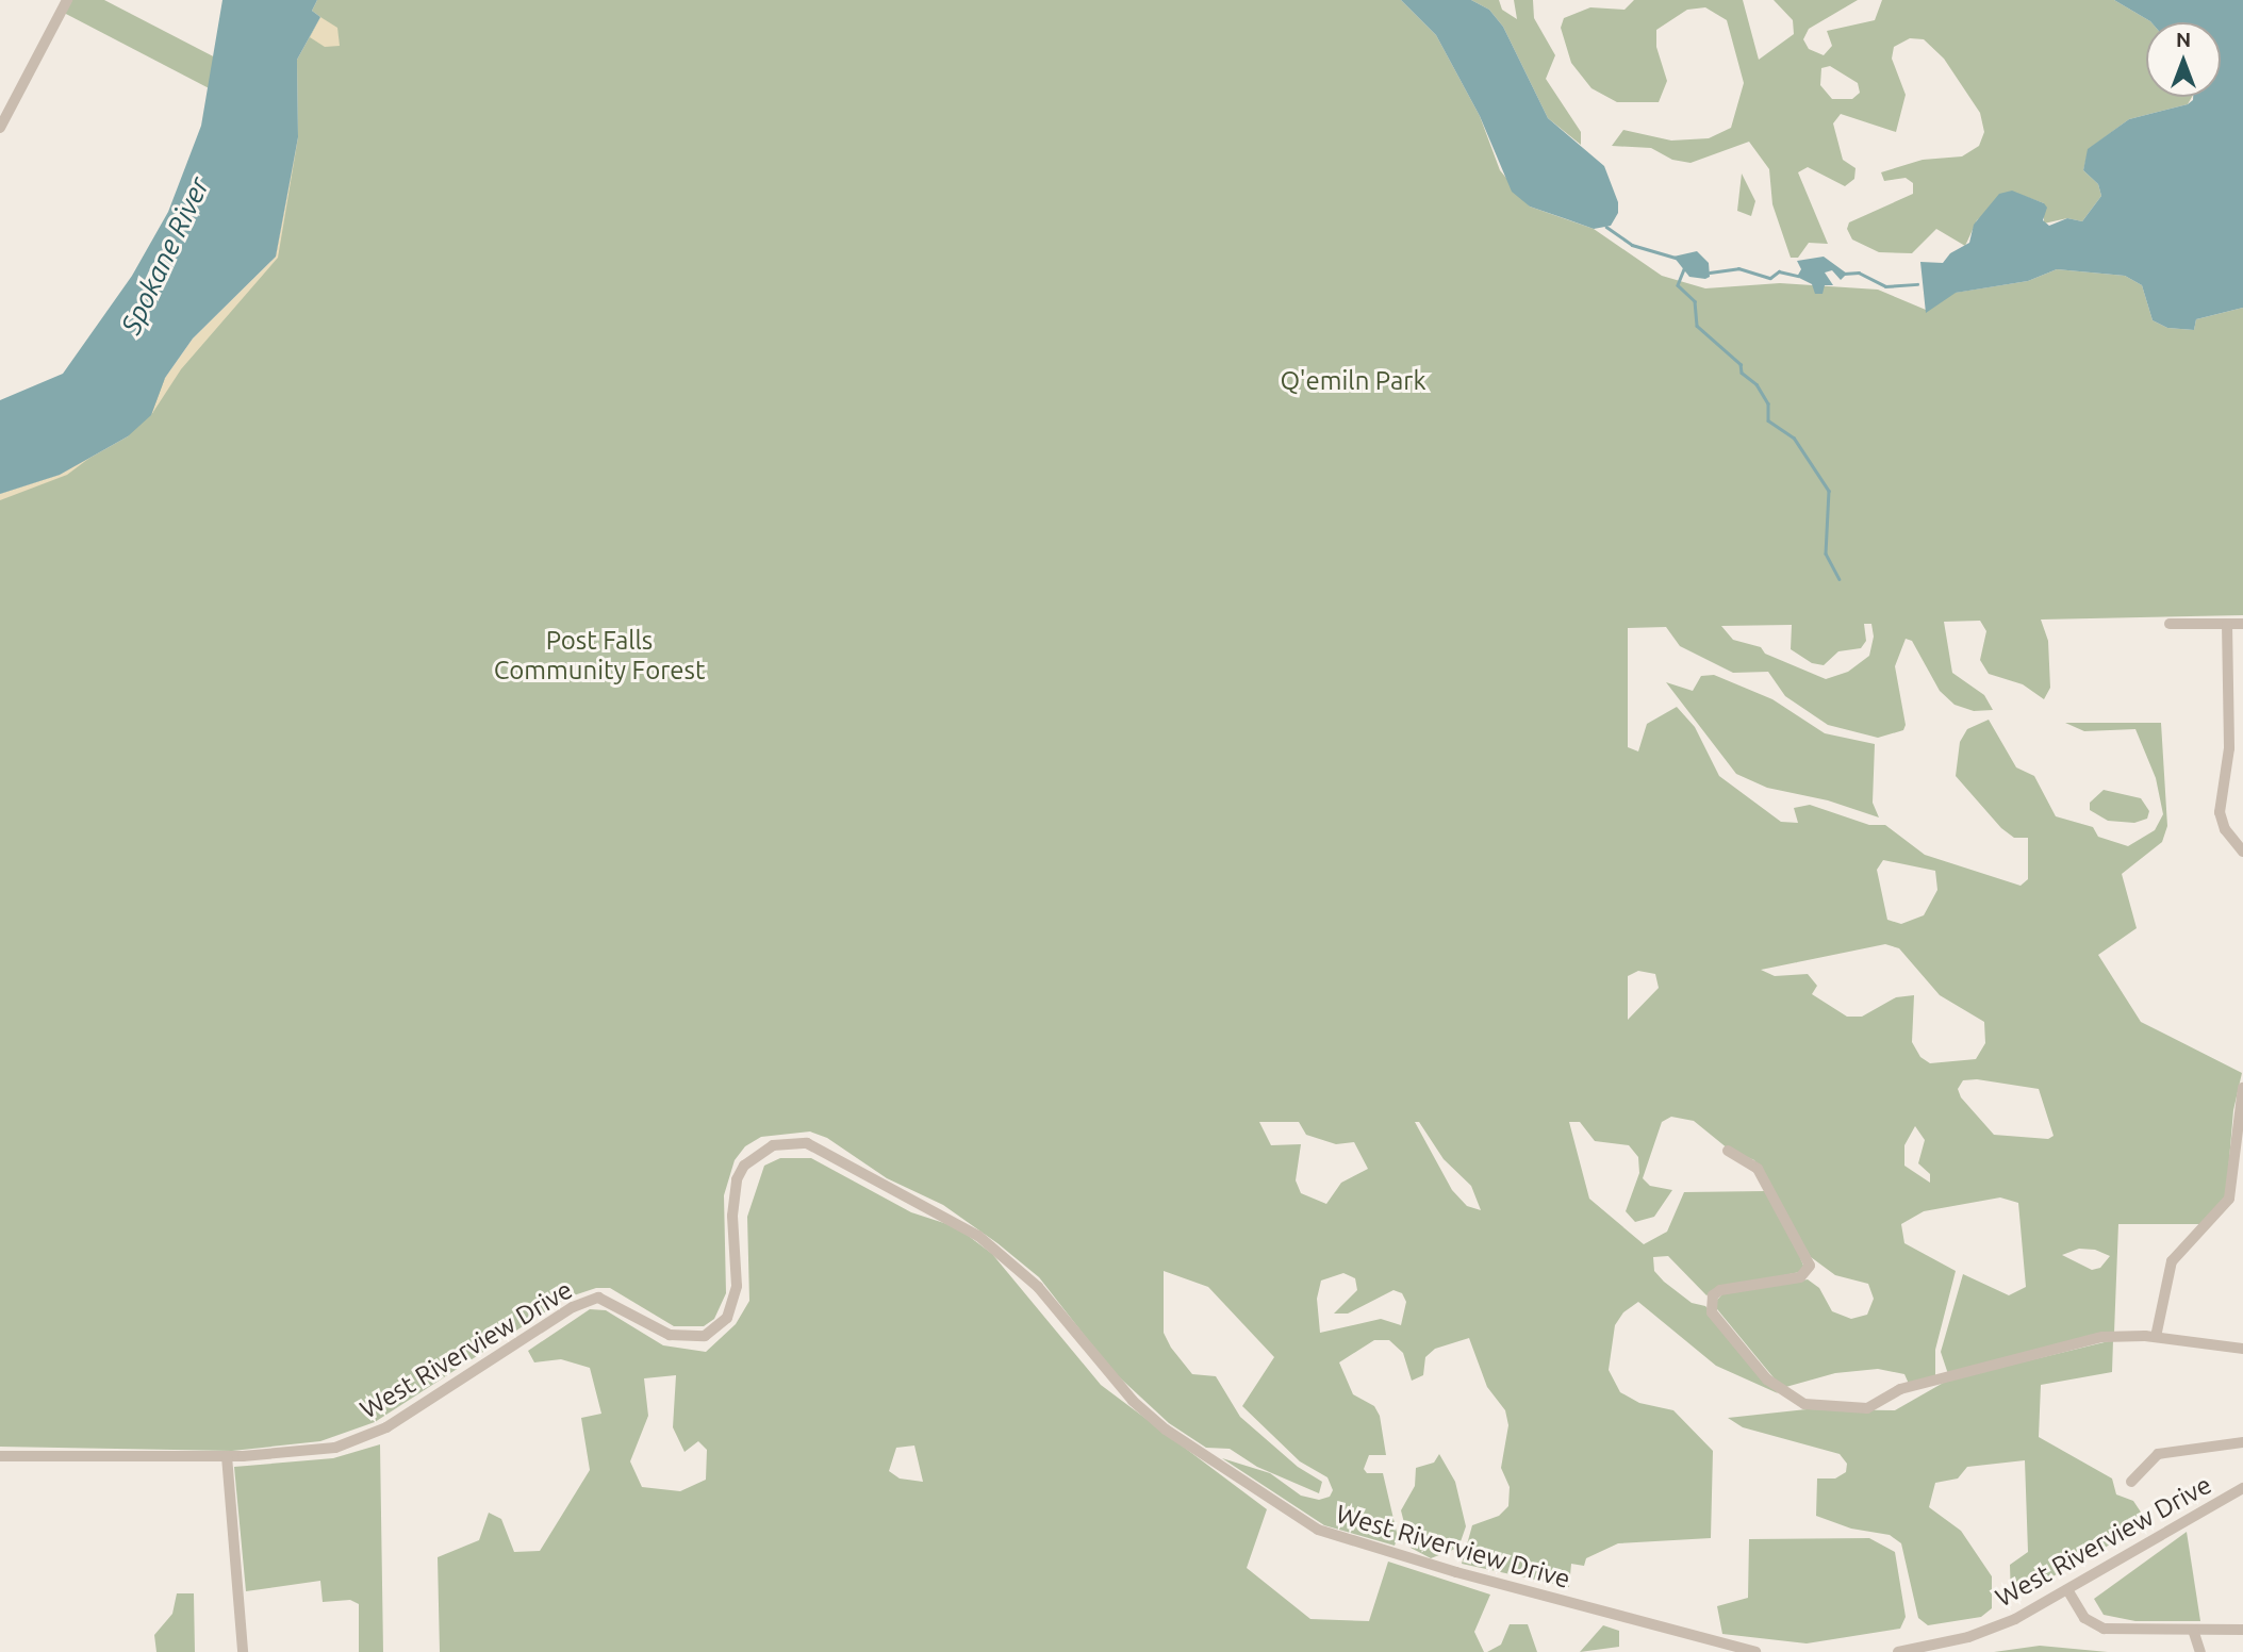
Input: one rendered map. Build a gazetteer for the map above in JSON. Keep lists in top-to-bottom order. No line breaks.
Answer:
{"streets":{"street":["West Riverview Drive"]},"water":["Spokane River"],"parks":["Q'emiln Park","Post Falls Community Forest"],"north":"top"}
